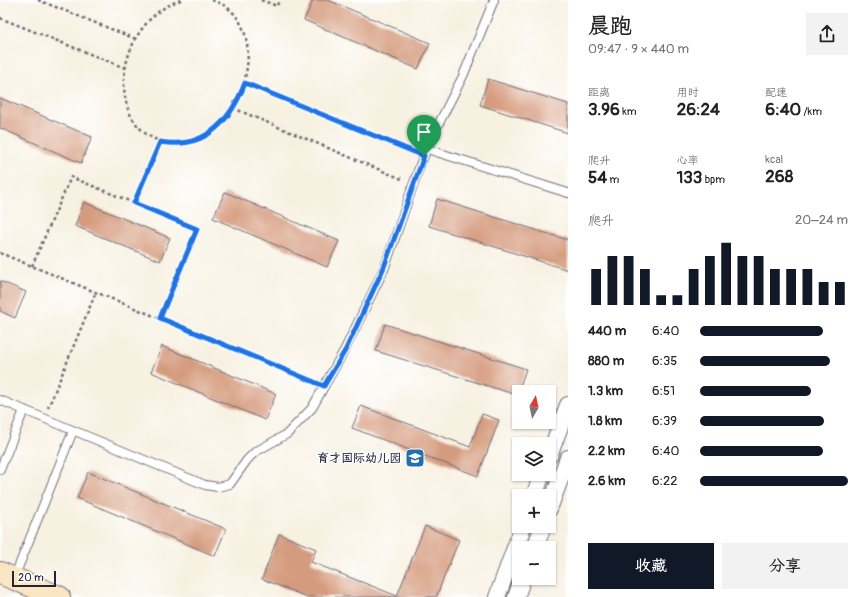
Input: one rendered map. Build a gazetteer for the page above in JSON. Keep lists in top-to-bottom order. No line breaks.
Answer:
{"places":{"school or university":["育才国际幼儿园"]},"scale_bar":"20 m","north":"top","page":{"heading":["晨跑","09:47 · 9 × 440 m"],"stats":[["距离","3.96 km"],["用时","26:24"],["配速","6:40 /km"],["爬升","54 m"],["心率","133 bpm"],["kcal","268"]],"chart":["爬升","20–24 m"],"list":[{"name":"440 m","note":"6:40"},{"name":"880 m","note":"6:35"},{"name":"1.3 km","note":"6:51"},{"name":"1.8 km","note":"6:39"},{"name":"2.2 km","note":"6:40"},{"name":"2.6 km","note":"6:22"}],"map_buttons":["+","−"],"buttons":["收藏","分享"],"scale":"20 m"}}
